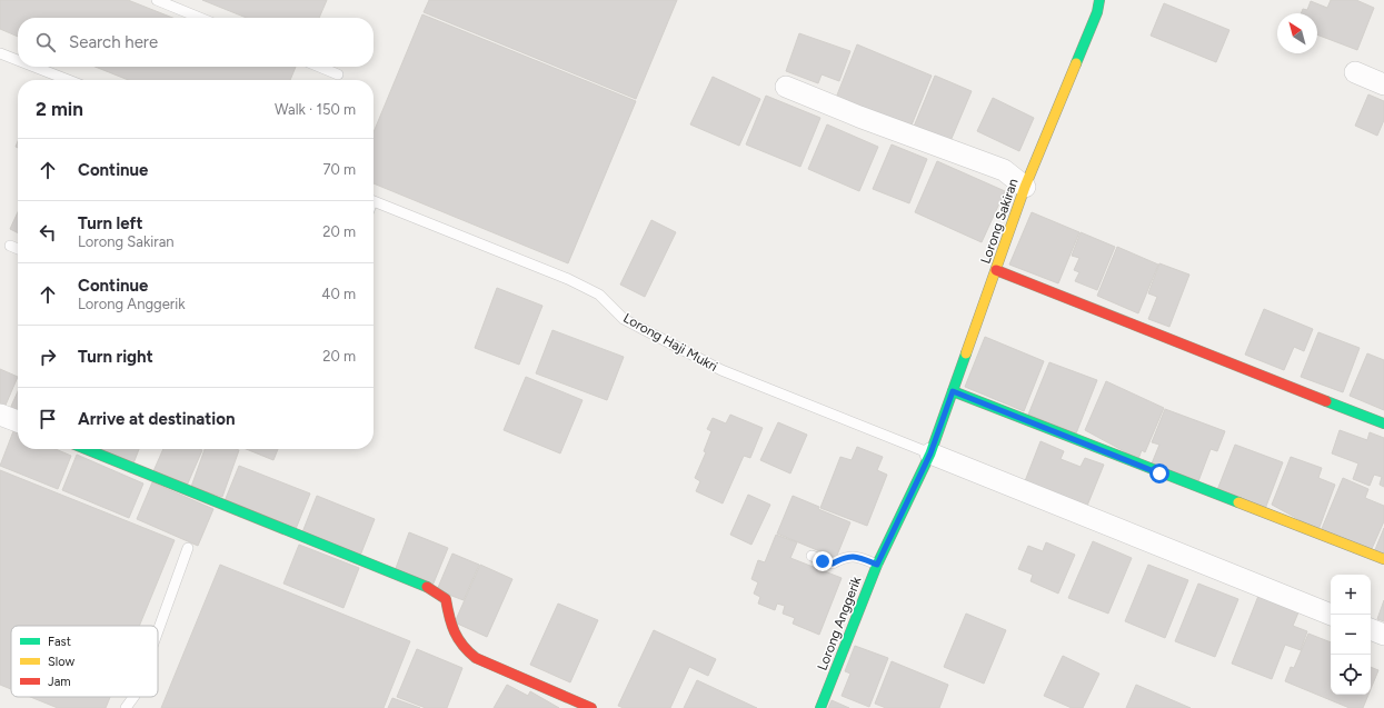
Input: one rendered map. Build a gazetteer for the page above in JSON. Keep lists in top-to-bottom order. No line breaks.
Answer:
{"streets":{"street":["Lorong Sakiran","Lorong Anggerik"],"lane":["Lorong Haji Mukri"]},"crossings":[["Lorong Sakiran","Lorong Haji Mukri"],["Lorong Sakiran","Lorong Anggerik"],["Lorong Haji Mukri","Lorong Anggerik"]],"legend":["Fast","Slow","Jam"],"north":"top left","page":{"search":"Search here","heading":["2 min","Walk · 150 m"],"list":[["Continue","70 m"],["Turn left","Lorong Sakiran","20 m"],["Continue","Lorong Anggerik","40 m"],["Turn right","20 m"],"Arrive at destination"],"map_buttons":["+","−"]}}
